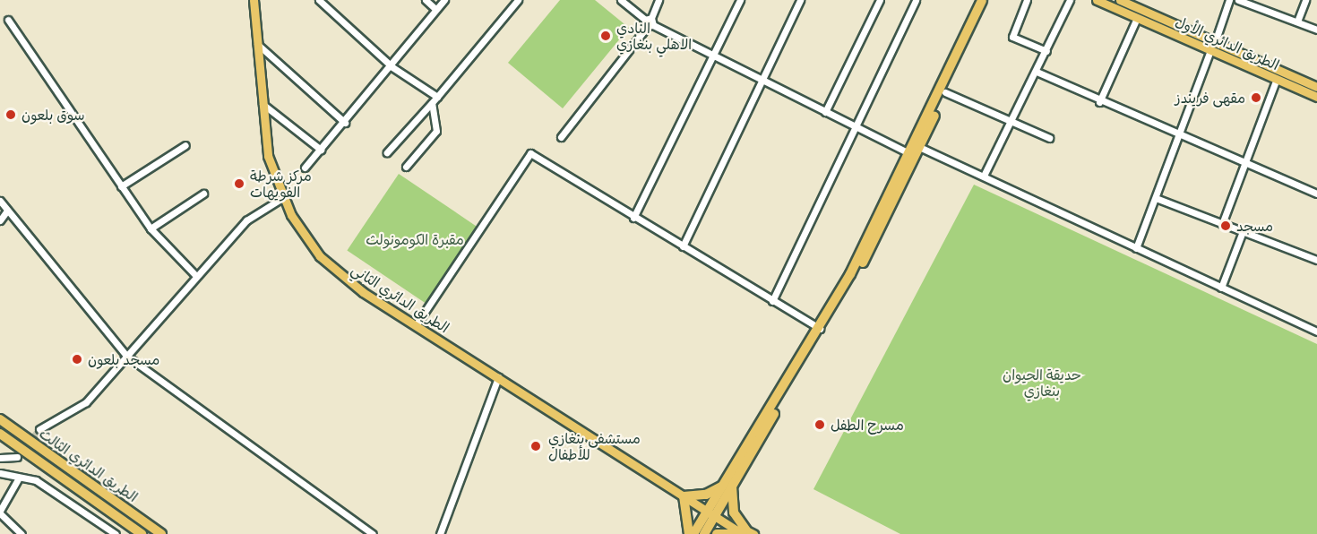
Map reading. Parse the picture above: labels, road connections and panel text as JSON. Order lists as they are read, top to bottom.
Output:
{
  "streets": {
    "highway": ["الطريق الدائري الثالث"],
    "main road": ["الطريق الدائري الأول", "الطريق الدائري الثاني"]
  },
  "parks": ["مقبرة الكومونولث", "حديقة الحيوان بنغازي"],
  "places": [
    "النادي الاهلي بنغازي",
    "مقهى فريندز",
    "سوق بلعون",
    "مركز شرطة الفويهات",
    "مسجد",
    "مسجد بلعون",
    "مسرح الطفل",
    "مستشفى بنغازي للأطفال"
  ]
}
